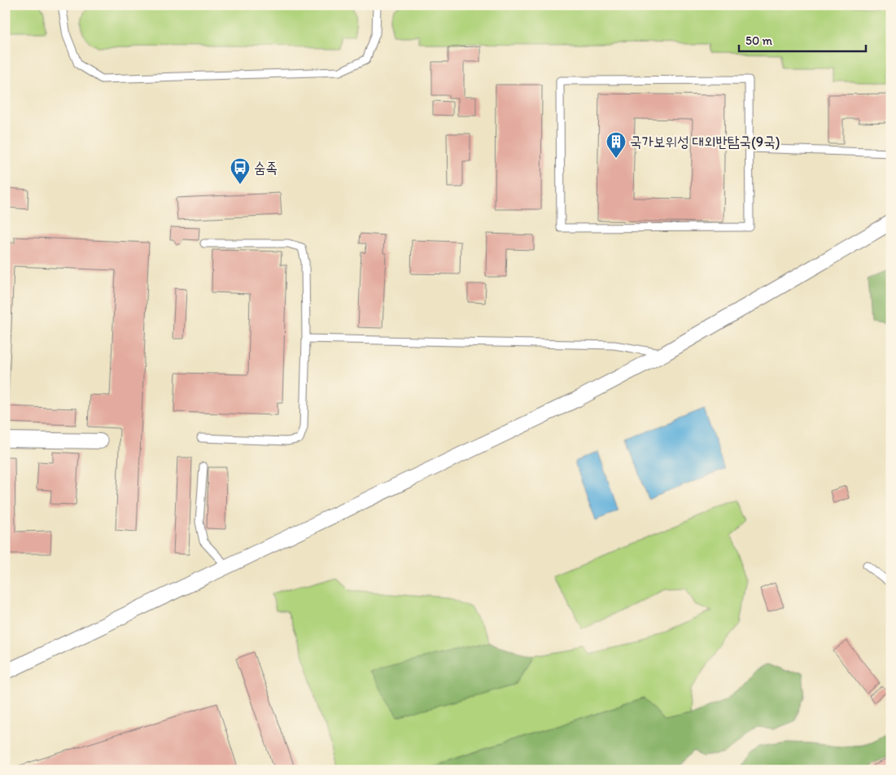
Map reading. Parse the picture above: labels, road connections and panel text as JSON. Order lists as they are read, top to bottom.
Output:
{
  "places": {
    "building": ["국가보위성 대외반탐국(9국)"],
    "bus stop": ["숨족"]
  },
  "scale_bar": "50 m"
}
